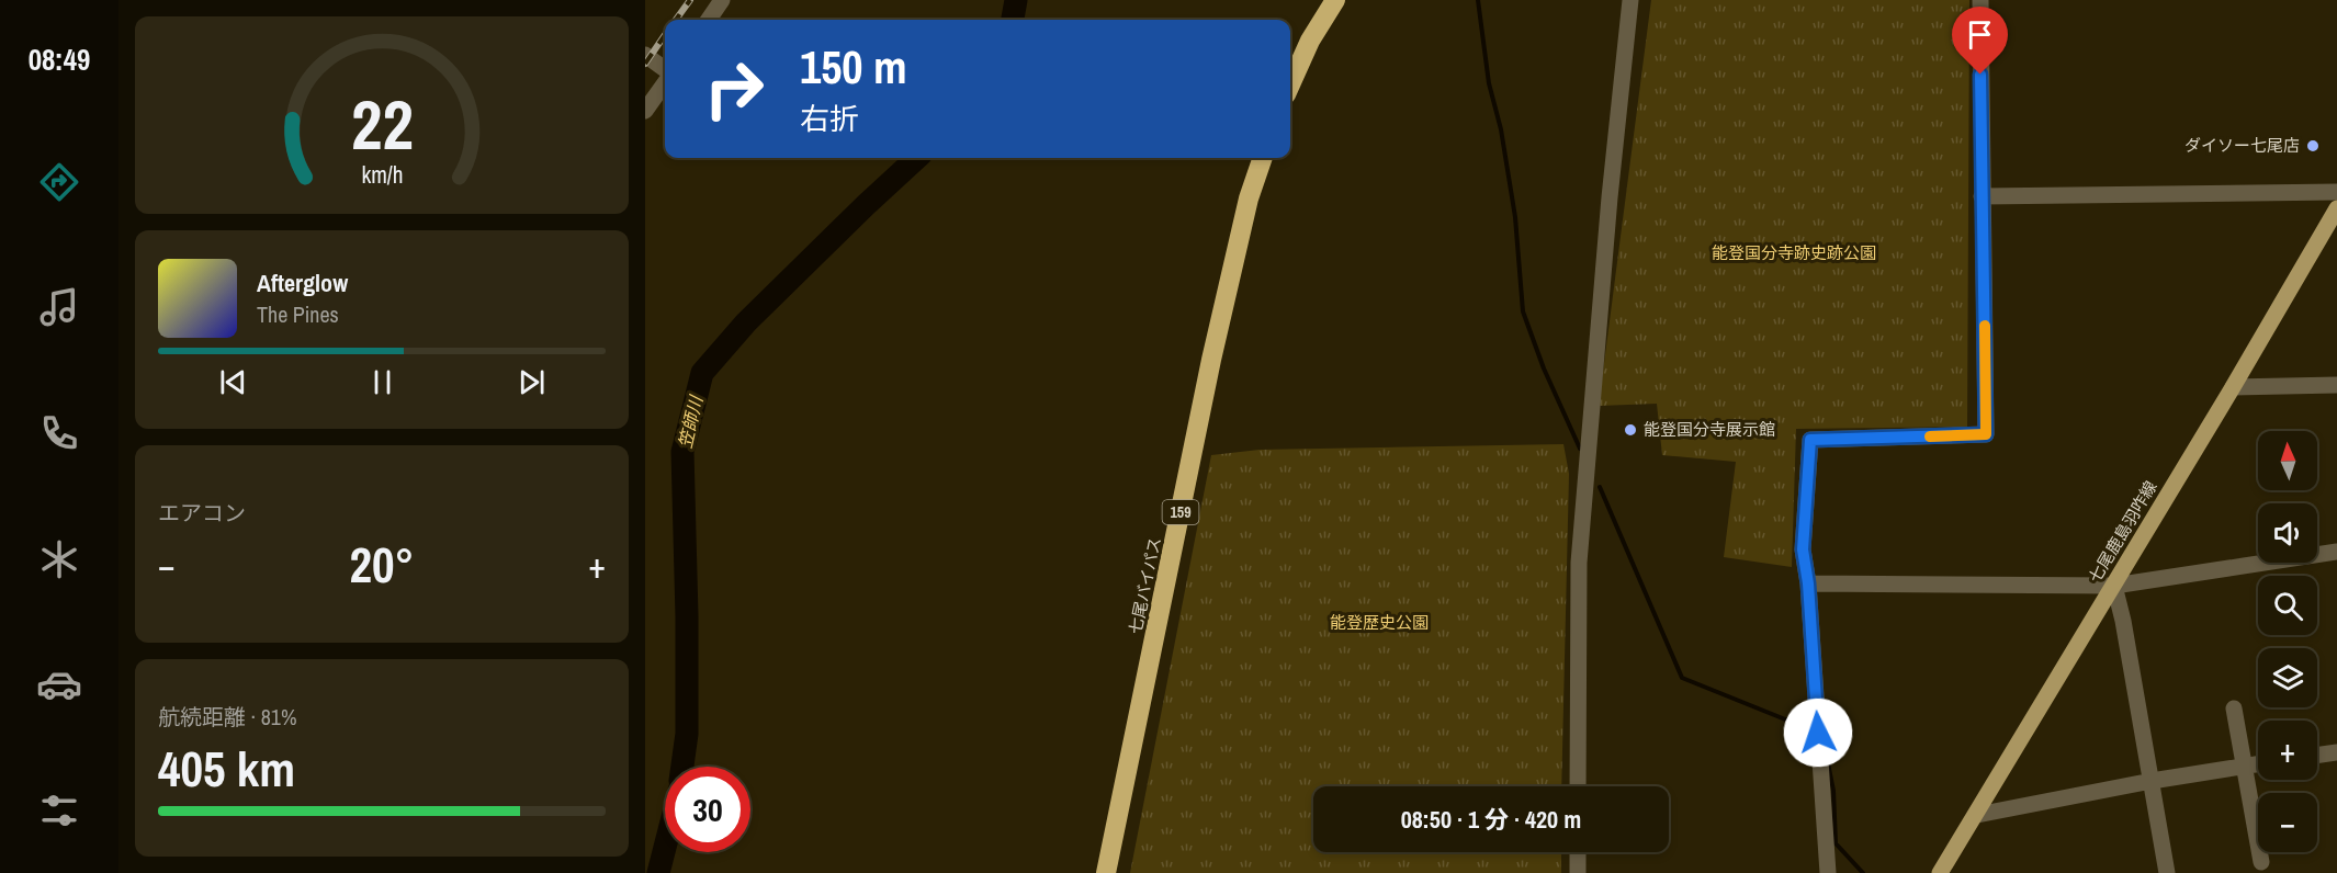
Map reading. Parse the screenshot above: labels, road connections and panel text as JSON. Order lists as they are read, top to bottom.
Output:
{
  "streets": {
    "highway": ["159", "七尾バイパス"],
    "main road": ["七尾鹿島羽咋線"]
  },
  "water": ["笠師川"],
  "parks": ["能登国分寺跡史跡公園", "能登歴史公園"],
  "places": ["ダイソー七尾店", "能登国分寺展示館"],
  "north": "top",
  "page": {
    "tabs": "08:49",
    "turn": ["150 m", "右折"],
    "song": ["Afterglow", "The Pines"],
    "map_buttons": ["+", "−"],
    "tile": [
      "エアコン",
      ["航続距離 · 81%", "405 km"]
    ],
    "heat": ["−", "20°", "+"],
    "limit": "30",
    "trip": "08:50 · 1 分 · 420 m",
    "gauge": ["22", "km/h"]
  }
}
